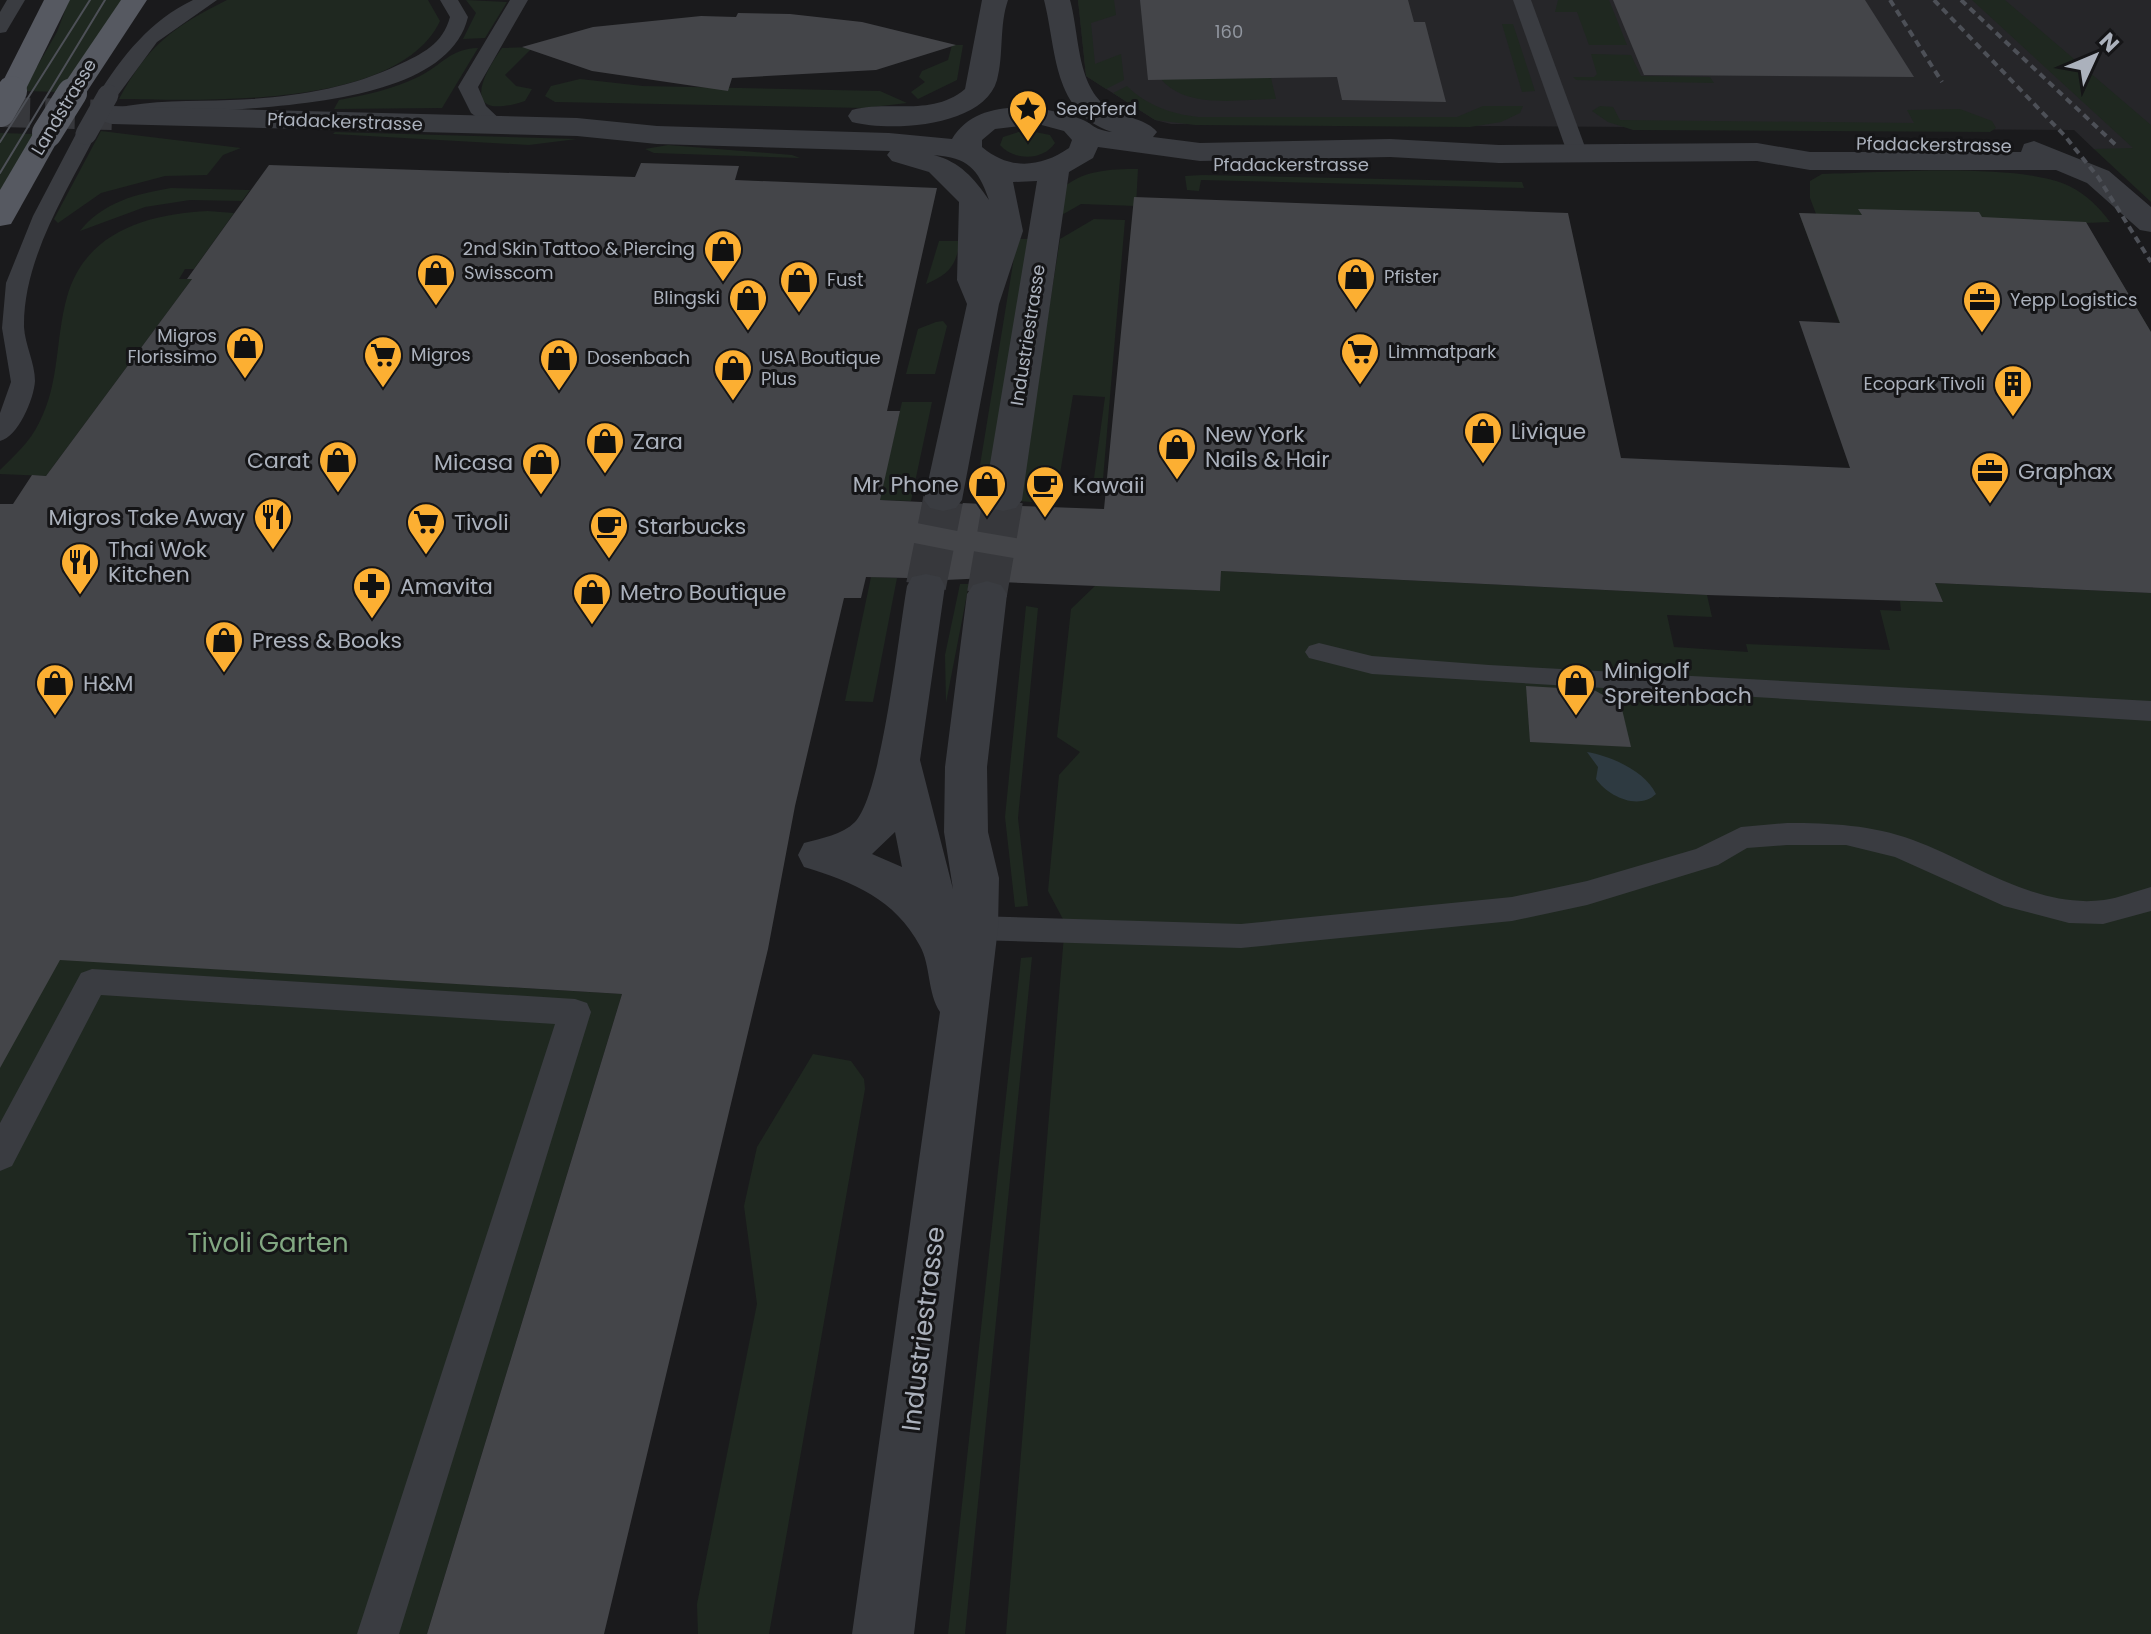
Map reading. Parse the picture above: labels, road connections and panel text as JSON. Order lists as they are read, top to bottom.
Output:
{
  "streets": {
    "main road": ["Landstrasse"],
    "street": ["Pfadackerstrasse", "Industriestrasse"]
  },
  "crossings": [
    ["Pfadackerstrasse", "Industriestrasse"]
  ],
  "parks": ["Tivoli Garten"],
  "places": {
    "place": ["Seepferd"],
    "shop": [
      "2nd Skin Tattoo & Piercing",
      "Swisscom",
      "Pfister",
      "Fust",
      "Blingski",
      "Migros Florissimo",
      "Dosenbach",
      "USA Boutique Plus",
      "Livique",
      "Zara",
      "New York Nails & Hair",
      "Carat",
      "Micasa",
      "Mr. Phone",
      "Metro Boutique",
      "Press & Books",
      "H&M",
      "Minigolf Spreitenbach"
    ],
    "office": ["Yepp Logistics", "Graphax"],
    "supermarket": ["Limmatpark", "Migros", "Tivoli"],
    "building": ["Ecopark Tivoli"],
    "cafe": ["Kawaii", "Starbucks"],
    "restaurant": ["Migros Take Away", "Thai Wok Kitchen"],
    "pharmacy": ["Amavita"]
  },
  "house_numbers": ["160"],
  "north": "top right"
}
